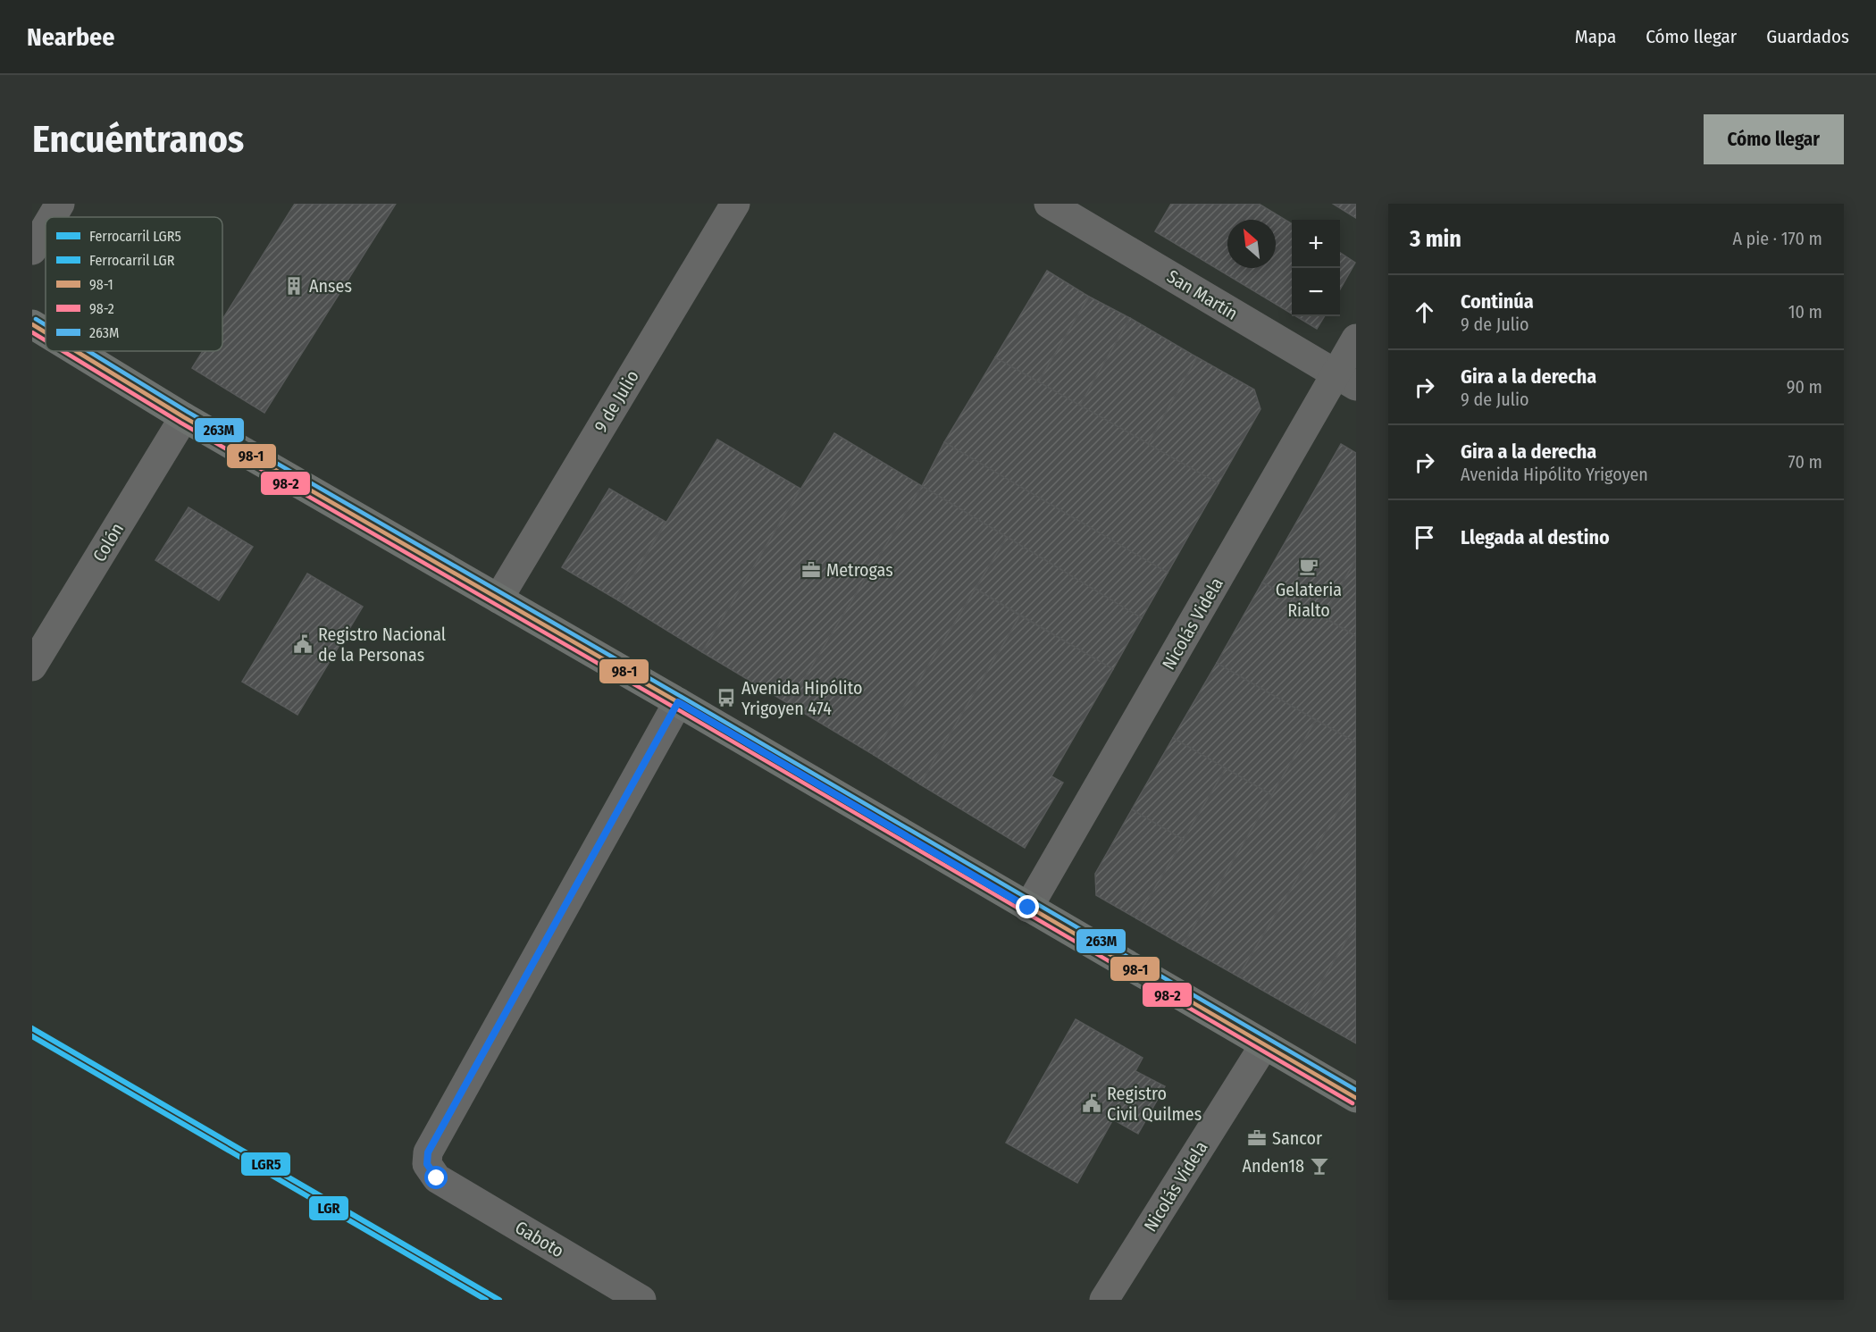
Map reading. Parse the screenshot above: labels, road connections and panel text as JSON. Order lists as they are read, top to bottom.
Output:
{
  "streets": {
    "street": [
      "San Martín",
      "9 de Julio",
      "Colón",
      "Nicolás Videla",
      "Gaboto"
    ]
  },
  "crossings": [
    ["San Martín", "Nicolás Videla"]
  ],
  "places": {
    "building": ["Anses"],
    "cafe": ["Gelateria Rialto"],
    "office": ["Metrogas", "Sancor"],
    "public building": ["Registro Nacional de la Personas", "Registro Civil Quilmes"],
    "bus stop": ["Avenida Hipólito Yrigoyen 474"],
    "bar": ["Anden18"]
  },
  "lines": [
    "transit line 263M",
    "transit line 98-1",
    "transit line 98-2",
    "rail line LGR5",
    "rail line LGR"
  ],
  "legend": [
    "Ferrocarril LGR5",
    "Ferrocarril LGR",
    "98-1",
    "98-2",
    "263M"
  ],
  "north": "top left",
  "page": {
    "header": "Nearbee",
    "nav": ["Mapa", "Cómo llegar", "Guardados"],
    "buttons": "Cómo llegar",
    "title": "Encuéntranos",
    "heading": ["3 min", "A pie · 170 m"],
    "map_buttons": ["+", "−"],
    "list": [
      ["Continúa", "9 de Julio", "10 m"],
      ["Gira a la derecha", "9 de Julio", "90 m"],
      ["Gira a la derecha", "Avenida Hipólito Yrigoyen", "70 m"],
      "Llegada al destino"
    ]
  }
}
